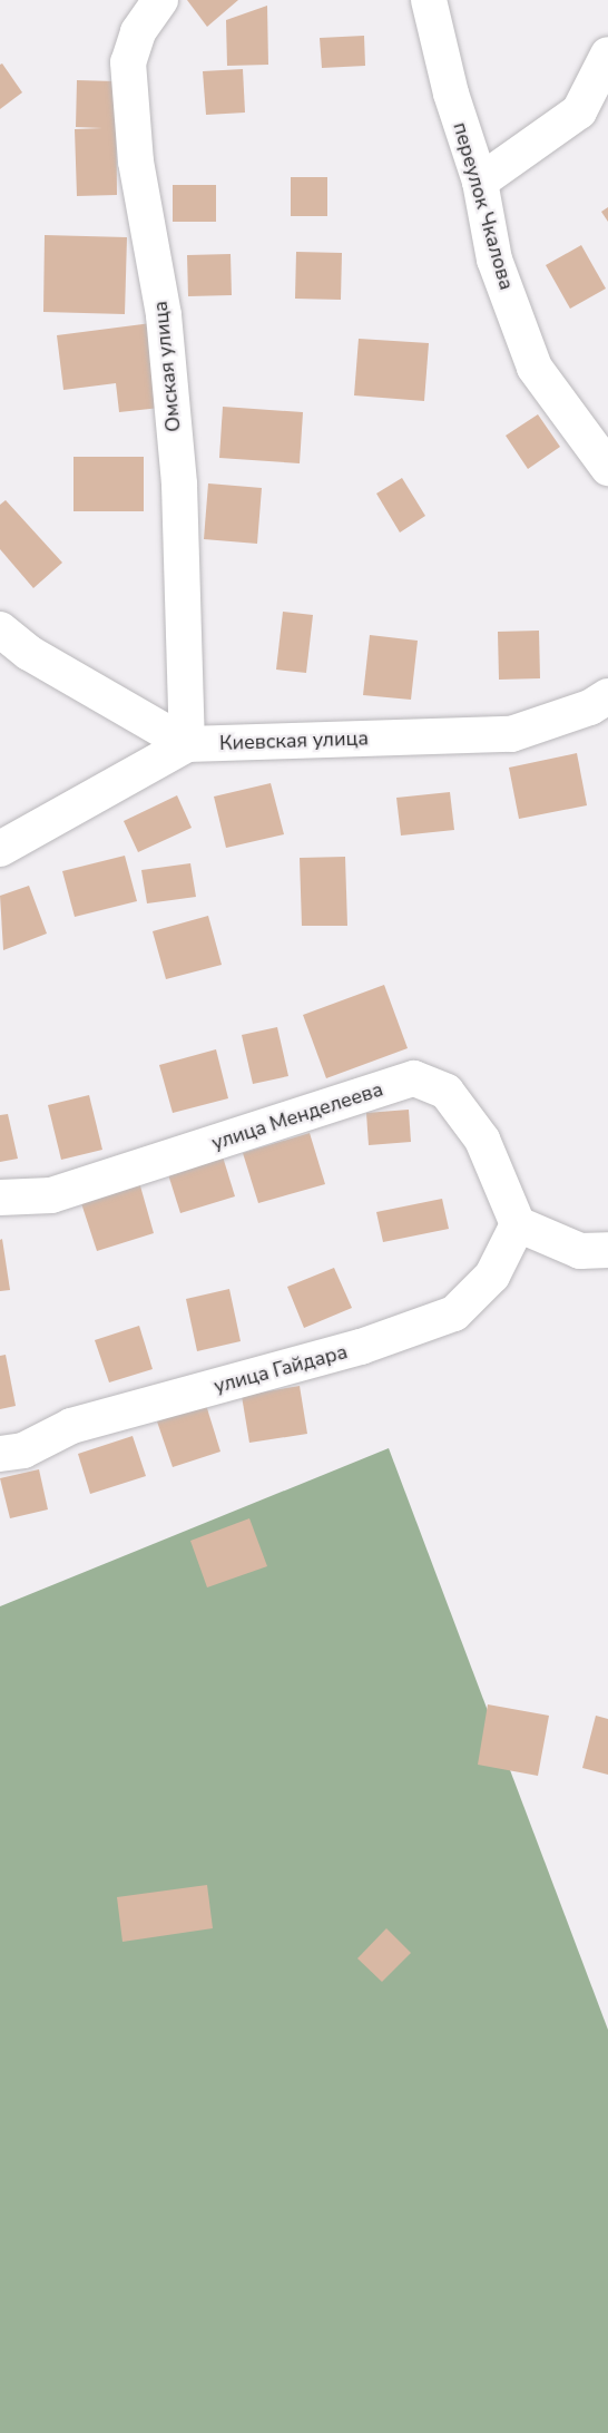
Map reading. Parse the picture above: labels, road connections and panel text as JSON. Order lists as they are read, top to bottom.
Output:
{
  "streets": {
    "street": [
      "переулок Чкалова",
      "Омская улица",
      "Киевская улица",
      "улица Менделеева",
      "улица Гайдара"
    ]
  },
  "crossings": [
    ["Омская улица", "Киевская улица"],
    ["улица Менделеева", "улица Гайдара"]
  ]
}
